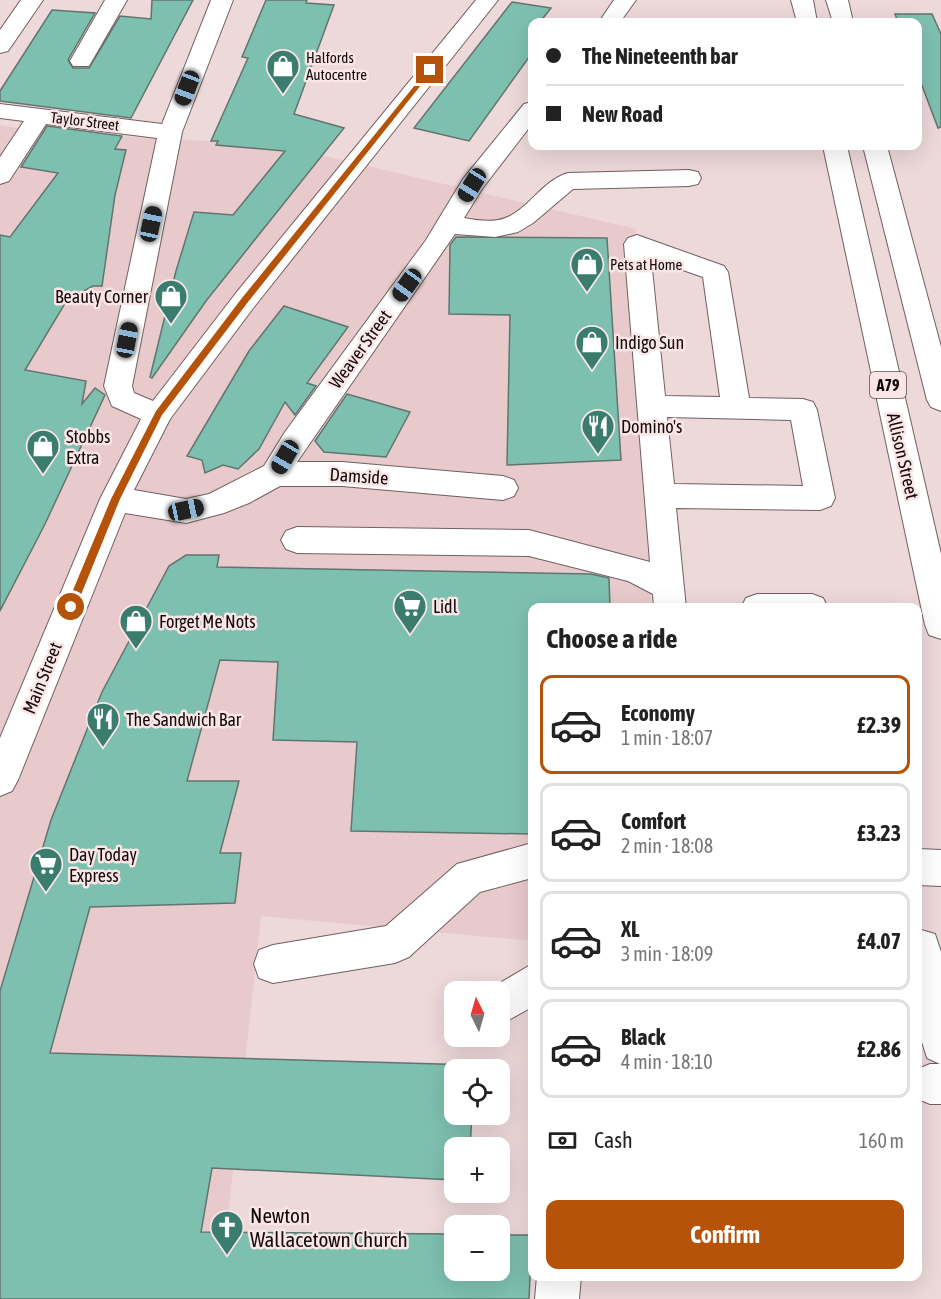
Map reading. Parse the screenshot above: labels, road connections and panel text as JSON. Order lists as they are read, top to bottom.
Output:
{
  "streets": {
    "street": [
      "Taylor Street",
      "Weaver Street",
      "A79",
      "Allison Street",
      "Damside",
      "Main Street"
    ]
  },
  "crossings": [
    ["Weaver Street", "Damside"],
    ["Damside", "Main Street"]
  ],
  "places": {
    "shop": [
      "Halfords Autocentre",
      "Pets at Home",
      "Beauty Corner",
      "Indigo Sun",
      "Stobbs Extra",
      "Forget Me Nots"
    ],
    "restaurant": ["Domino's", "The Sandwich Bar"],
    "supermarket": ["Lidl", "Day Today Express"],
    "church": ["Newton Wallacetown Church"]
  },
  "north": "top",
  "page": {
    "banner": ["The Nineteenth bar", "New Road"],
    "heading": "Choose a ride",
    "list": [
      {
        "name": "Economy",
        "note": "1 min · 18:07",
        "value": "£2.39"
      },
      {
        "name": "Comfort",
        "note": "2 min · 18:08",
        "value": "£3.23"
      },
      {
        "name": "XL",
        "note": "3 min · 18:09",
        "value": "£4.07"
      },
      {
        "name": "Black",
        "note": "4 min · 18:10",
        "value": "£2.86"
      }
    ],
    "map_buttons": ["+", "−"],
    "pay": ["Cash", "160 m"],
    "buttons": "Confirm"
  }
}
